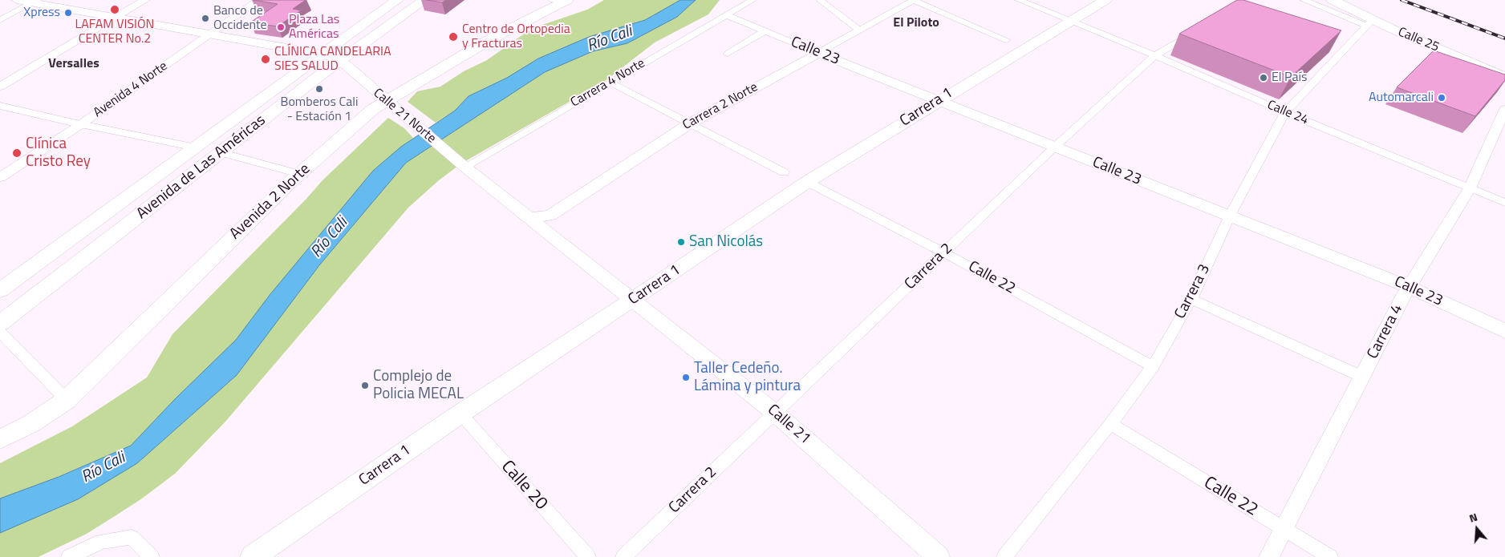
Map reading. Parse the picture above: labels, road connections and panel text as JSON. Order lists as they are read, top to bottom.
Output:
{
  "streets": {
    "main road": [
      "Calle 25",
      "Calle 23",
      "Carrera 2 Norte",
      "Carrera 1",
      "Calle 21 Norte",
      "Avenida de Las Américas",
      "Avenida 2 Norte",
      "Calle 21"
    ],
    "street": [
      "Carrera 4 Norte",
      "Avenida 4 Norte",
      "Calle 24",
      "Carrera 2",
      "Calle 22",
      "Carrera 3",
      "Carrera 4",
      "Calle 20"
    ]
  },
  "crossings": [
    ["Calle 23", "Carrera 4 Norte"],
    ["Calle 23", "Carrera 2 Norte"],
    ["Calle 23", "Carrera 1"],
    ["Calle 23", "Carrera 2"],
    ["Calle 23", "Carrera 3"],
    ["Calle 23", "Carrera 4"],
    ["Carrera 4 Norte", "Calle 21 Norte"],
    ["Avenida 4 Norte", "Calle 21 Norte"],
    ["Carrera 2 Norte", "Calle 21 Norte"],
    ["Carrera 1", "Calle 24"],
    ["Carrera 1", "Calle 21 Norte"],
    ["Carrera 1", "Calle 22"],
    ["Carrera 1", "Calle 21"],
    ["Carrera 1", "Calle 20"],
    ["Calle 24", "Carrera 2"],
    ["Calle 24", "Carrera 3"],
    ["Calle 24", "Carrera 4"],
    ["Calle 21 Norte", "Avenida de Las Américas"],
    ["Calle 21 Norte", "Avenida 2 Norte"],
    ["Calle 21 Norte", "Calle 21"],
    ["Carrera 2", "Calle 22"],
    ["Carrera 2", "Calle 21"],
    ["Calle 22", "Carrera 3"],
    ["Calle 22", "Carrera 4"]
  ],
  "districts": ["El Piloto", "Versalles"],
  "water": ["Río Cali"],
  "places": [
    "LAFAM VISIÓN CENTER No.2",
    "Xpress",
    "Banco de Occidente",
    "Plaza Las Américas",
    "Centro de Ortopedia y Fracturas",
    "CLÍNICA CANDELARIA SIES SALUD",
    "El País",
    "Bomberos Cali - Estación 1",
    "Automarcali",
    "Clínica Cristo Rey",
    "San Nicolás",
    "Taller Cedeño. Lámina y pintura",
    "Complejo de Policia MECAL"
  ],
  "north": "top"
}
